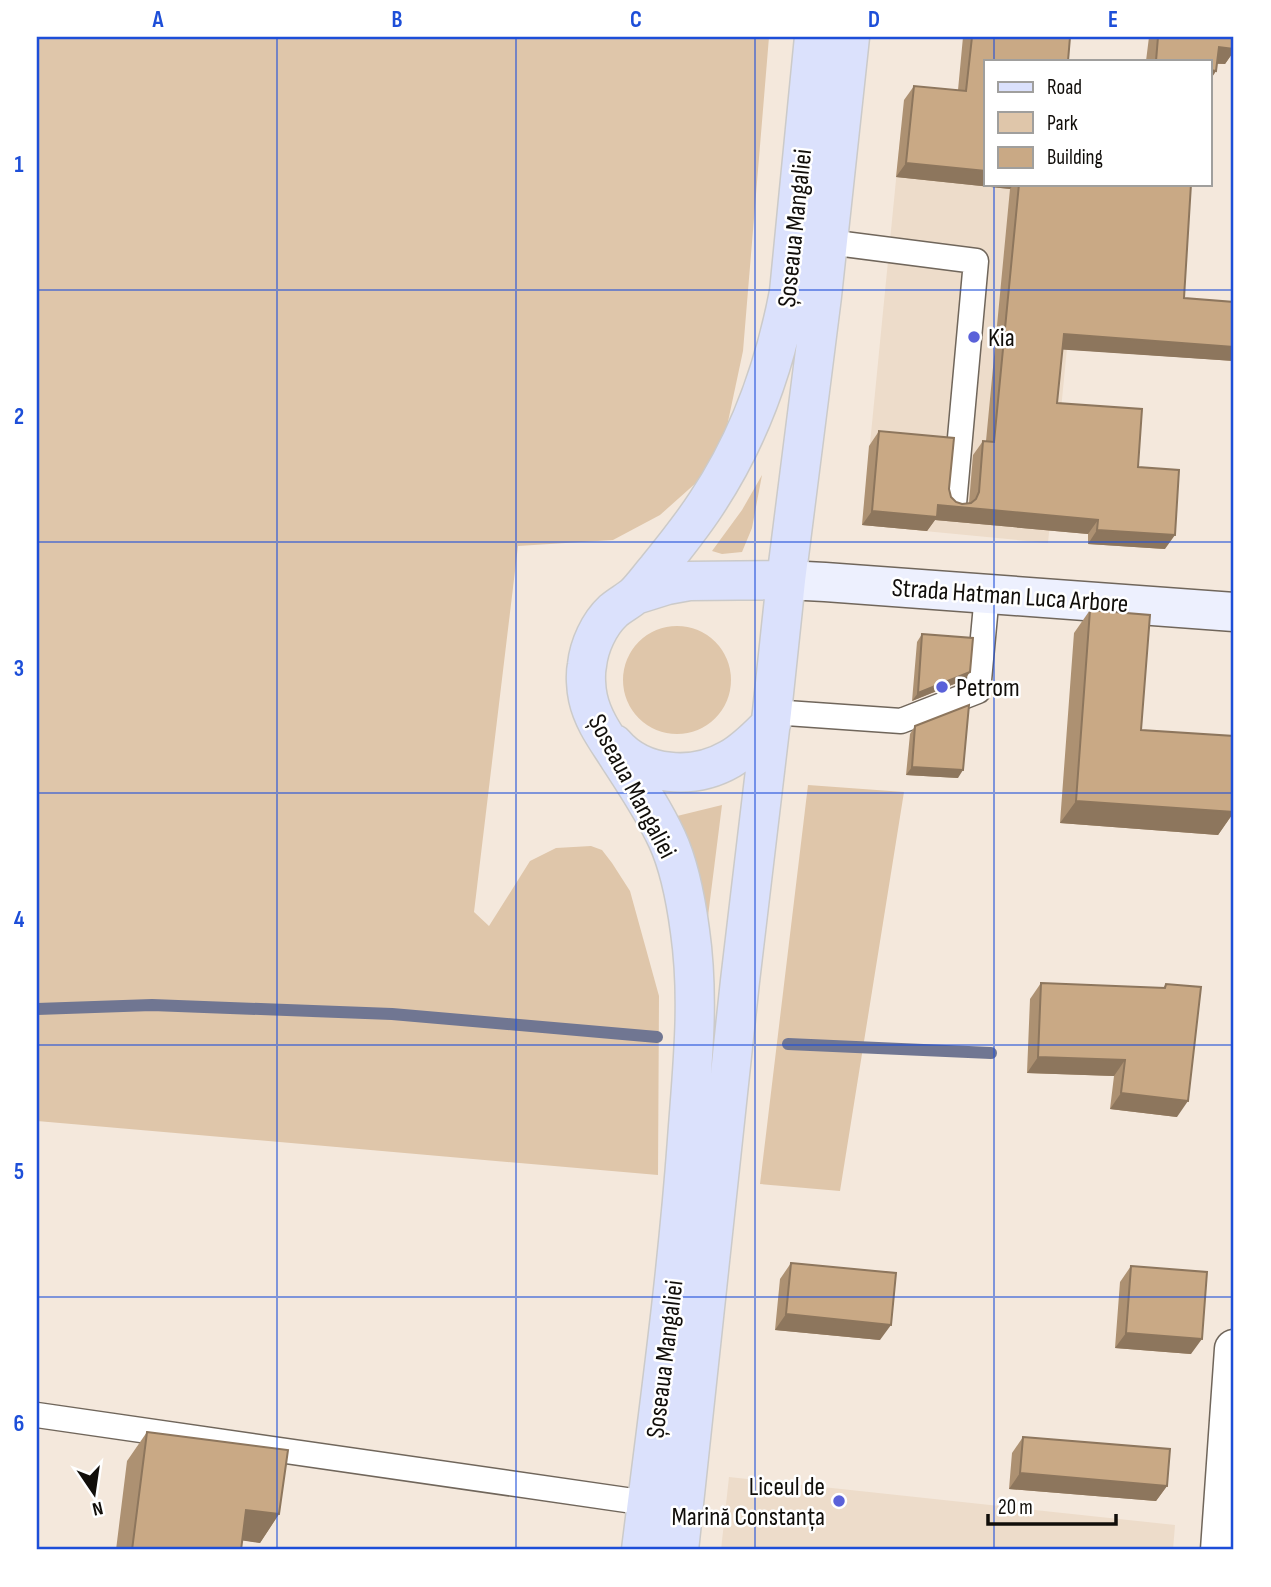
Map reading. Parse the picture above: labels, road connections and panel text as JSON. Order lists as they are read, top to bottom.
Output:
{
  "streets": {
    "main road": ["Șoseaua Mangaliei"],
    "street": ["Strada Hatman Luca Arbore"]
  },
  "crossings": [
    ["Șoseaua Mangaliei", "Strada Hatman Luca Arbore"]
  ],
  "places": ["Kia", "Petrom", "Liceul de Marină Constanța"],
  "legend": ["Road", "Park", "Building"],
  "scale_bar": "20 m",
  "north": "bottom",
  "grid": {
    "columns": [
      "A",
      "B",
      "C",
      "D",
      "E"
    ],
    "rows": [
      "1",
      "2",
      "3",
      "4",
      "5",
      "6"
    ]
  }
}
